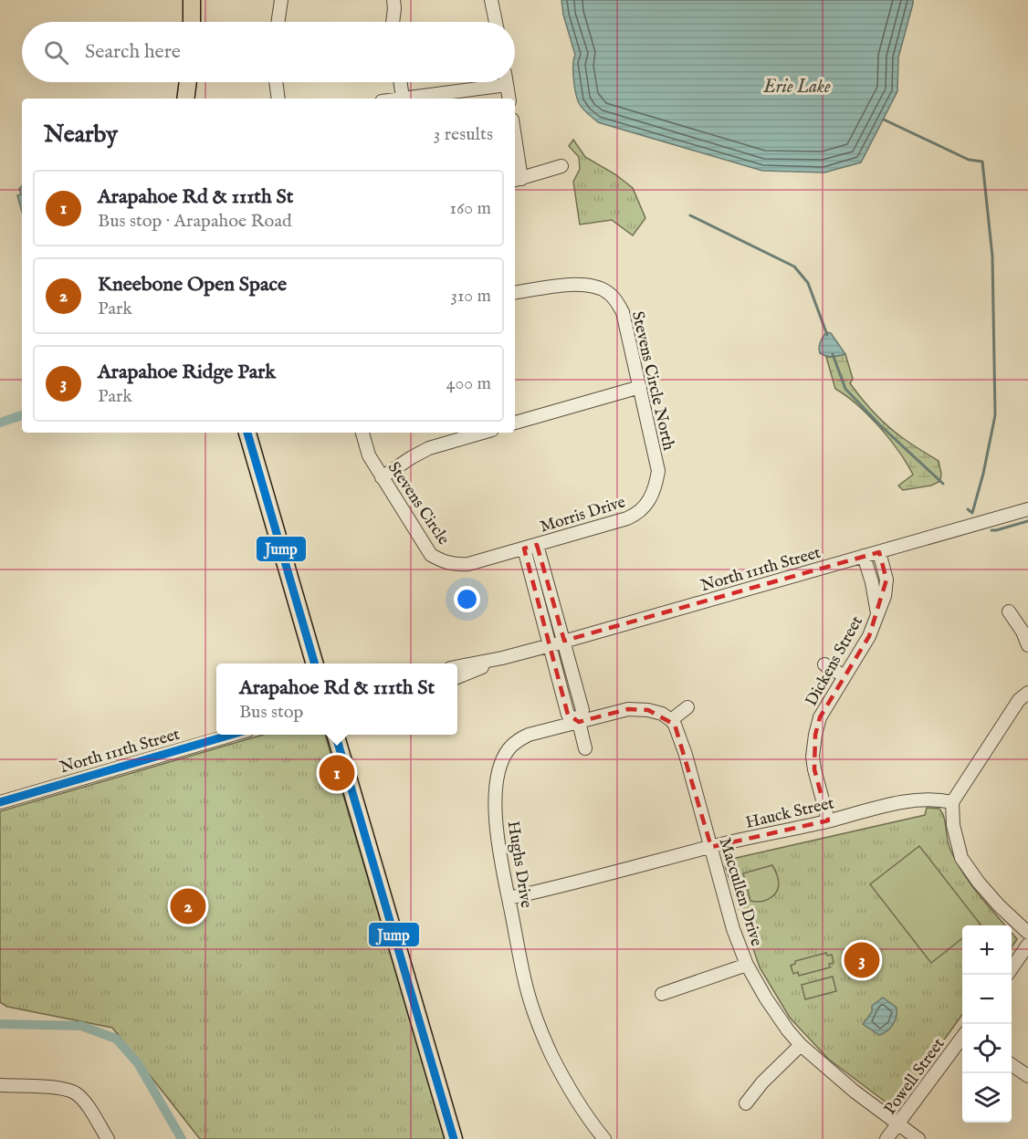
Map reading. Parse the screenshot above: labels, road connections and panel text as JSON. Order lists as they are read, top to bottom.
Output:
{
  "streets": {
    "street": [
      "Stevens Circle North",
      "Stevens Circle",
      "Morris Drive",
      "North 111th Street",
      "Dickens Street",
      "Hauck Street",
      "Hughs Drive",
      "Maccullen Drive",
      "Powell Street"
    ]
  },
  "crossings": [
    ["Stevens Circle North", "Morris Drive"],
    ["Stevens Circle", "Morris Drive"],
    ["Morris Drive", "North 111th Street"],
    ["Morris Drive", "Hughs Drive"],
    ["North 111th Street", "Dickens Street"],
    ["Dickens Street", "Hauck Street"],
    ["Hauck Street", "Hughs Drive"],
    ["Hauck Street", "Maccullen Drive"],
    ["Hughs Drive", "Maccullen Drive"],
    ["Maccullen Drive", "Powell Street"]
  ],
  "water": ["Erie Lake"],
  "lines": ["transit line Jump"],
  "page": {
    "search": "Search here",
    "heading": ["Nearby", "3 results"],
    "list": [
      {
        "mark": "1",
        "name": "Arapahoe Rd & 111th St",
        "note": "Bus stop · Arapahoe Road",
        "value": "160 m"
      },
      {
        "mark": "2",
        "name": "Kneebone Open Space",
        "note": "Park",
        "value": "310 m"
      },
      {
        "mark": "3",
        "name": "Arapahoe Ridge Park",
        "note": "Park",
        "value": "400 m"
      }
    ],
    "popup": ["Arapahoe Rd & 111th St", "Bus stop"],
    "pins": ["1", "2", "3"],
    "map_buttons": ["+", "−"]
  }
}
